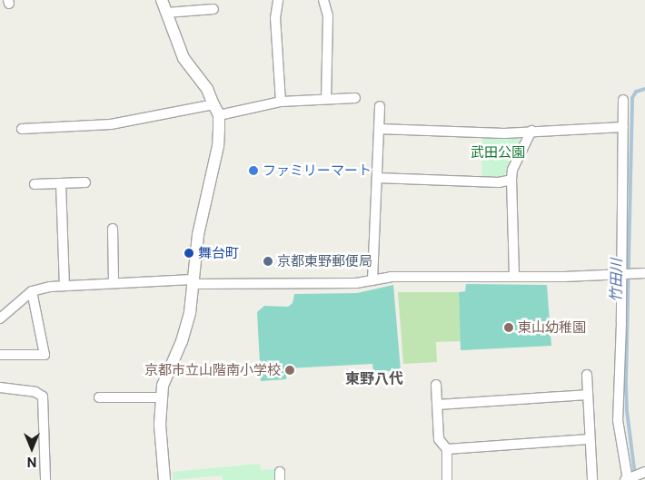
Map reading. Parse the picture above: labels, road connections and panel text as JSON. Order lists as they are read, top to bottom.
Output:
{
  "districts": ["東野八代"],
  "water": ["竹田川"],
  "parks": ["武田公園"],
  "places": [
    "ファミリーマート",
    "舞台町",
    "京都東野郵便局",
    "東山幼稚園",
    "京都市立山階南小学校"
  ],
  "north": "bottom"
}
